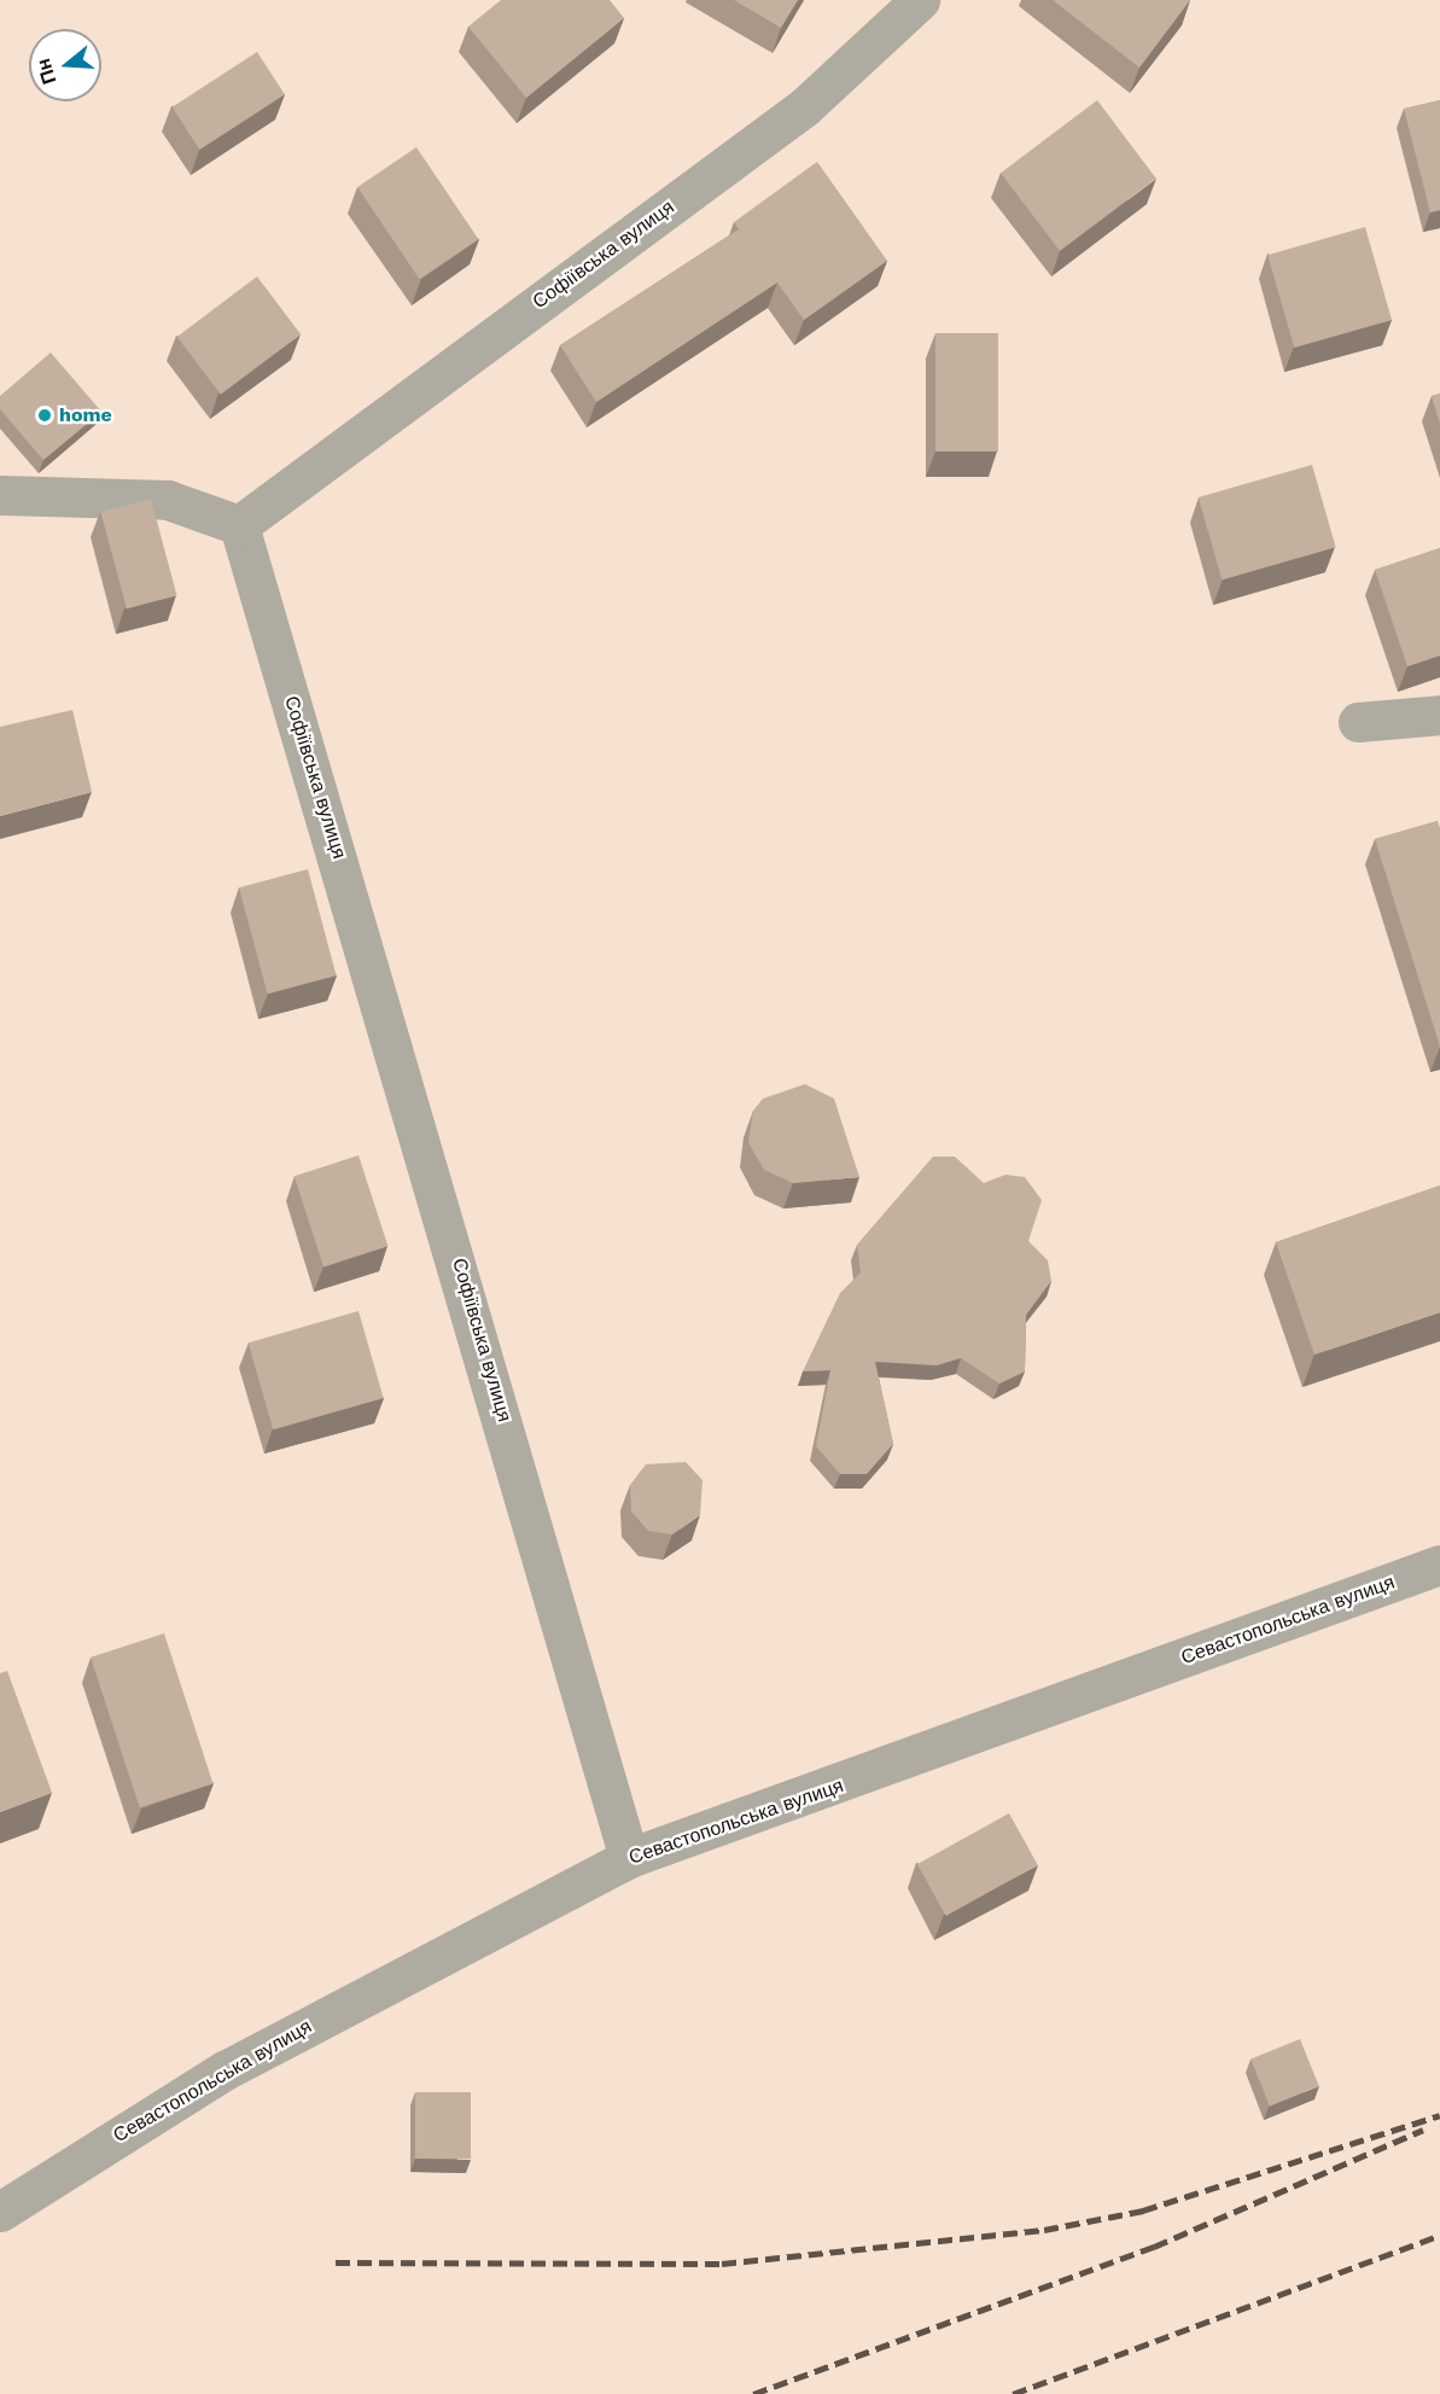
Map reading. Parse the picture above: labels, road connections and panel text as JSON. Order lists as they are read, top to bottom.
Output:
{
  "streets": {
    "street": ["Софіївська вулиця", "Севастопольська вулиця"]
  },
  "crossings": [
    ["Софіївська вулиця", "Севастопольська вулиця"]
  ],
  "places": ["home"],
  "north": "left"
}
